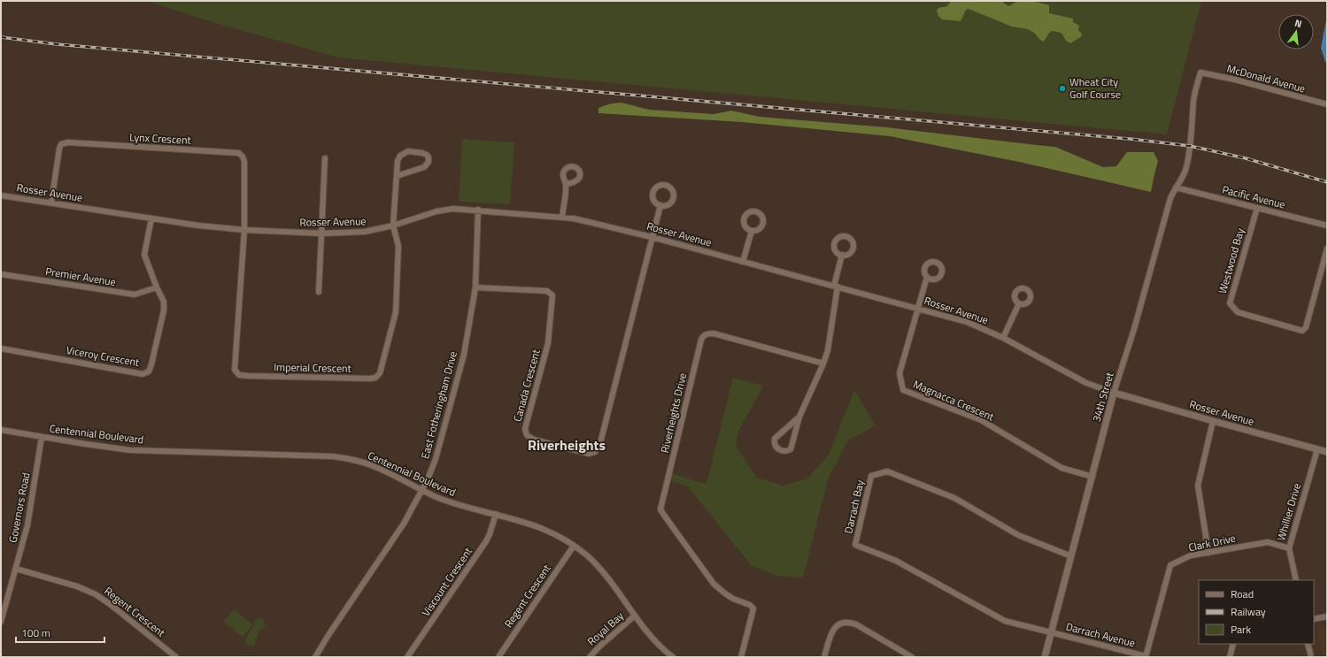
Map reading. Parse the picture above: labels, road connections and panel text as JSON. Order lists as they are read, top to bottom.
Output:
{
  "streets": {
    "street": [
      "McDonald Avenue",
      "Lynx Crescent",
      "Rosser Avenue",
      "Pacific Avenue",
      "Westwood Bay",
      "Premier Avenue",
      "Viceroy Crescent",
      "Imperial Crescent",
      "Canada Crescent",
      "34th Street",
      "Magnacca Crescent",
      "East Fotheringham Drive",
      "Riverheights Drive",
      "Centennial Boulevard",
      "Darrach Bay",
      "Governors Road",
      "Whillier Drive",
      "Clark Drive",
      "Viscount Crescent",
      "Regent Crescent",
      "Royal Bay",
      "Darrach Avenue"
    ]
  },
  "crossings": [
    ["McDonald Avenue", "34th Street"],
    ["Lynx Crescent", "Rosser Avenue"],
    ["Lynx Crescent", "Imperial Crescent"],
    ["Rosser Avenue", "Viceroy Crescent"],
    ["Rosser Avenue", "Imperial Crescent"],
    ["Rosser Avenue", "Canada Crescent"],
    ["Rosser Avenue", "34th Street"],
    ["Rosser Avenue", "Magnacca Crescent"],
    ["Rosser Avenue", "East Fotheringham Drive"],
    ["Rosser Avenue", "Whillier Drive"],
    ["Pacific Avenue", "Westwood Bay"],
    ["Pacific Avenue", "34th Street"],
    ["Premier Avenue", "Viceroy Crescent"],
    ["Canada Crescent", "East Fotheringham Drive"],
    ["34th Street", "Magnacca Crescent"],
    ["34th Street", "Darrach Bay"],
    ["34th Street", "Darrach Avenue"],
    ["East Fotheringham Drive", "Centennial Boulevard"],
    ["Centennial Boulevard", "Governors Road"],
    ["Centennial Boulevard", "Viscount Crescent"],
    ["Centennial Boulevard", "Regent Crescent"],
    ["Centennial Boulevard", "Royal Bay"],
    ["Darrach Bay", "Darrach Avenue"],
    ["Governors Road", "Regent Crescent"],
    ["Whillier Drive", "Clark Drive"],
    ["Clark Drive", "Darrach Avenue"]
  ],
  "districts": ["Riverheights"],
  "places": ["Wheat City Golf Course"],
  "legend": ["Road", "Railway", "Park"],
  "scale_bar": "100 m",
  "north": "top"
}
